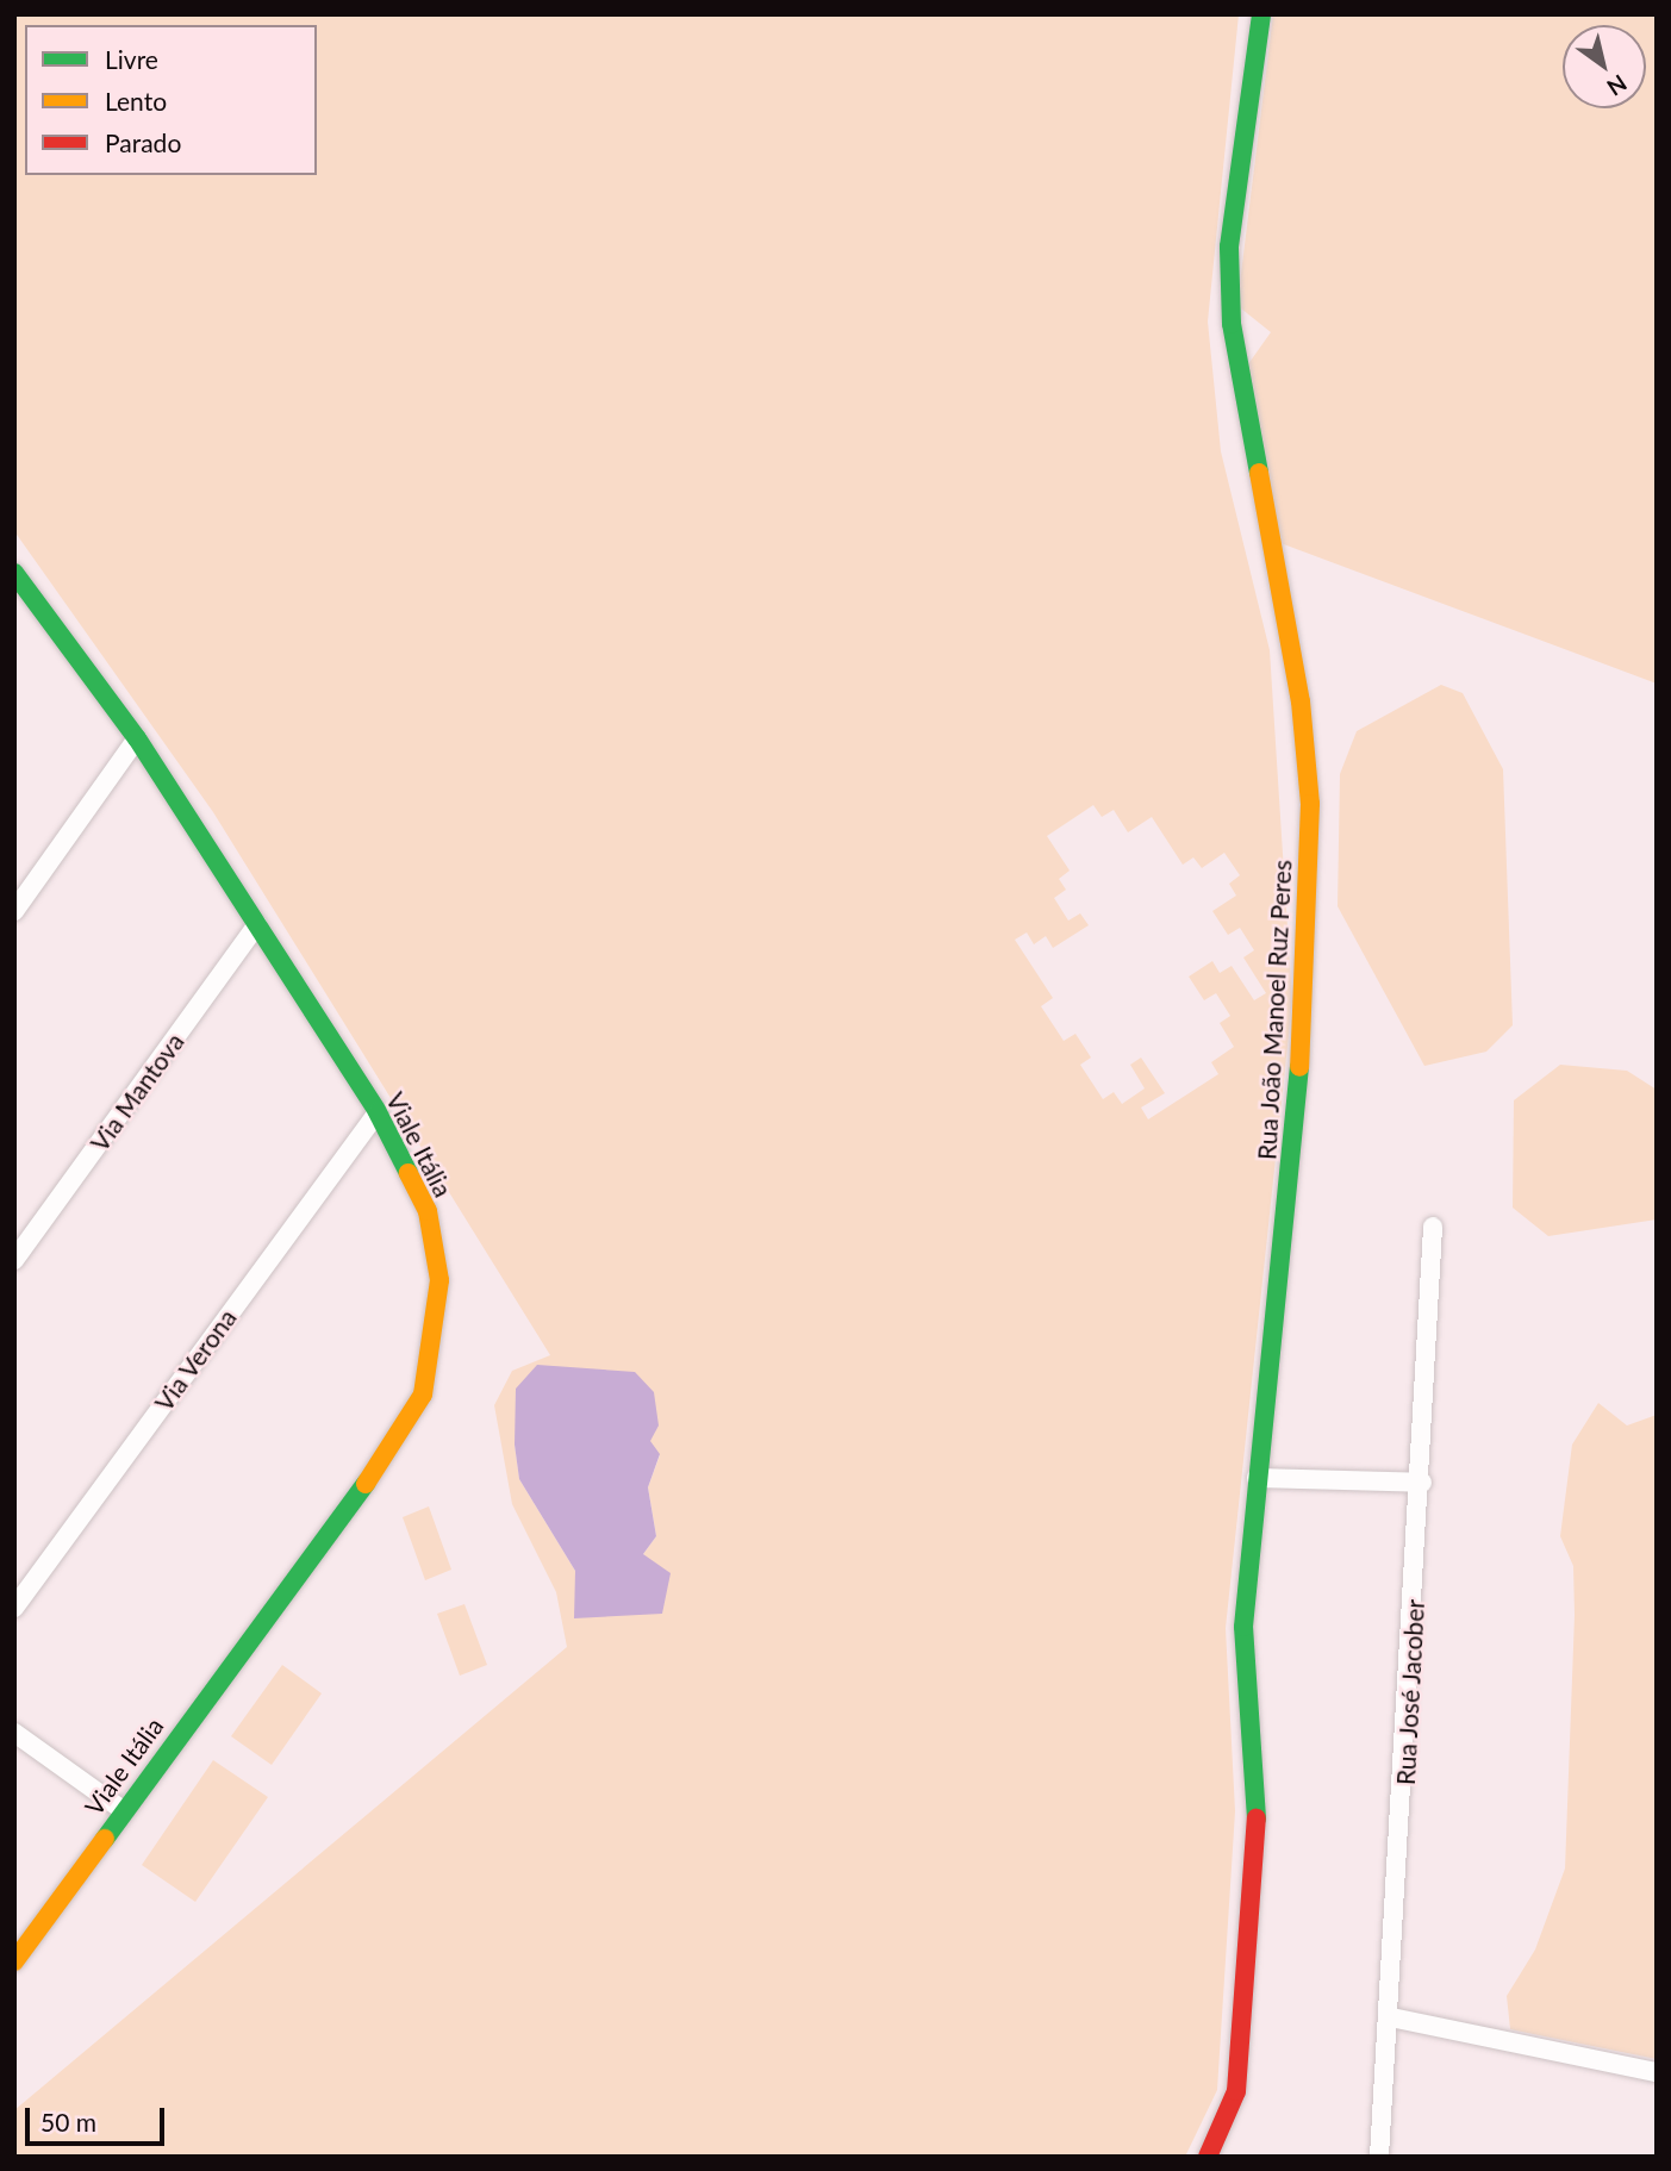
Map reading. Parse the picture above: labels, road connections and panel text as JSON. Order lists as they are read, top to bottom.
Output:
{
  "streets": {
    "street": [
      "Rua João Manoel Ruz Peres",
      "Via Mantova",
      "Viale Itália",
      "Via Verona",
      "Rua José Jacober"
    ]
  },
  "crossings": [
    ["Via Mantova", "Viale Itália"],
    ["Viale Itália", "Via Verona"]
  ],
  "legend": ["Livre", "Lento", "Parado"],
  "scale_bar": "50 m",
  "north": "bottom right"
}
